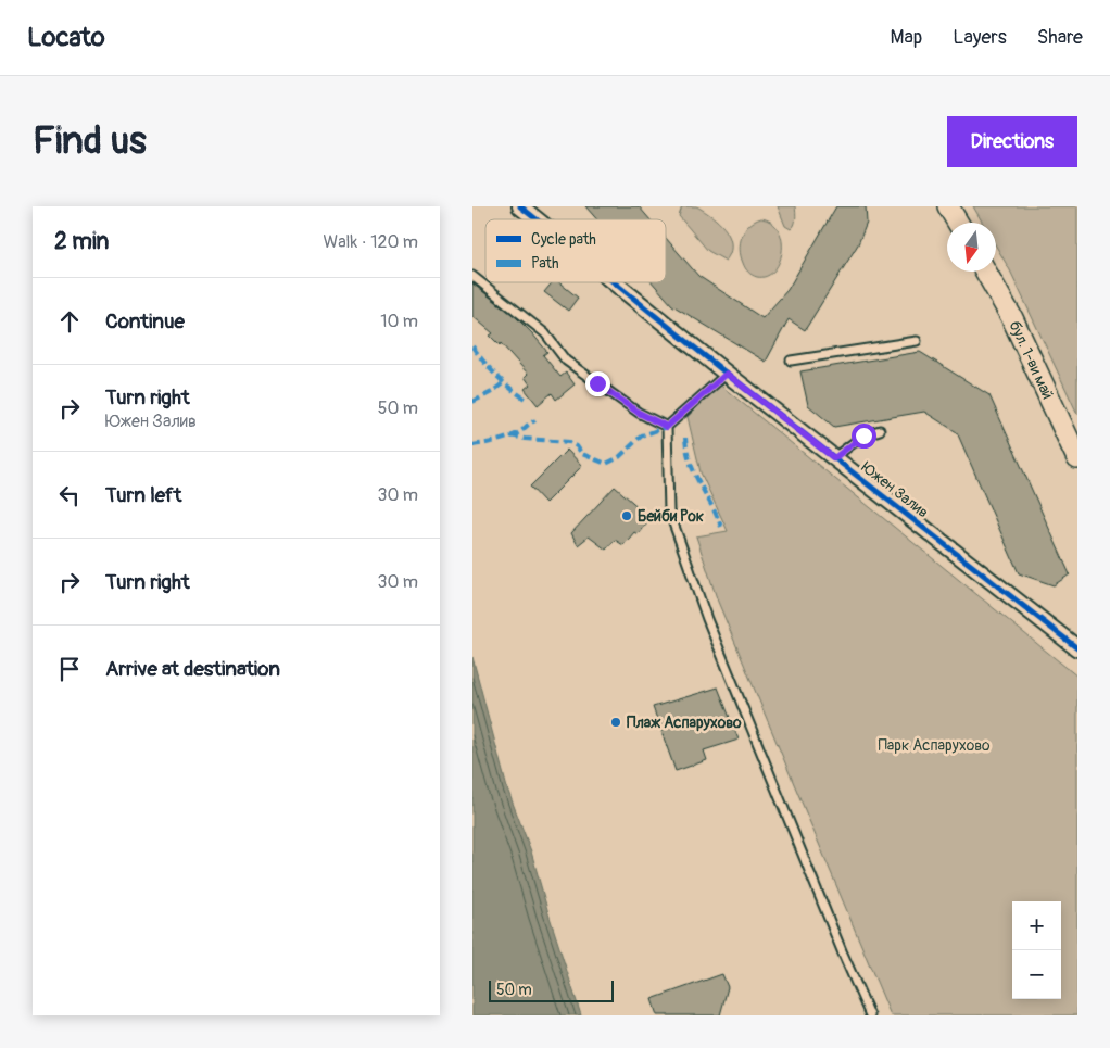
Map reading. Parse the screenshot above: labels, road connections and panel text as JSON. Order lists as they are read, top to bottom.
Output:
{
  "streets": {
    "main road": ["бул. 1-ви май"],
    "street": ["Южен Залив"]
  },
  "parks": ["Парк Аспарухово"],
  "places": ["Бейби Рок", "Плаж Аспарухово"],
  "legend": ["Cycle path", "Path"],
  "scale_bar": "50 m",
  "north": "bottom",
  "page": {
    "header": "Locato",
    "nav": ["Map", "Layers", "Share"],
    "buttons": "Directions",
    "title": "Find us",
    "heading": ["2 min", "Walk · 120 m"],
    "list": [
      ["Continue", "10 m"],
      ["Turn right", "Южен Залив", "50 m"],
      ["Turn left", "30 m"],
      ["Turn right", "30 m"],
      "Arrive at destination"
    ],
    "map_buttons": ["+", "−"],
    "scale": "50 m"
  }
}
